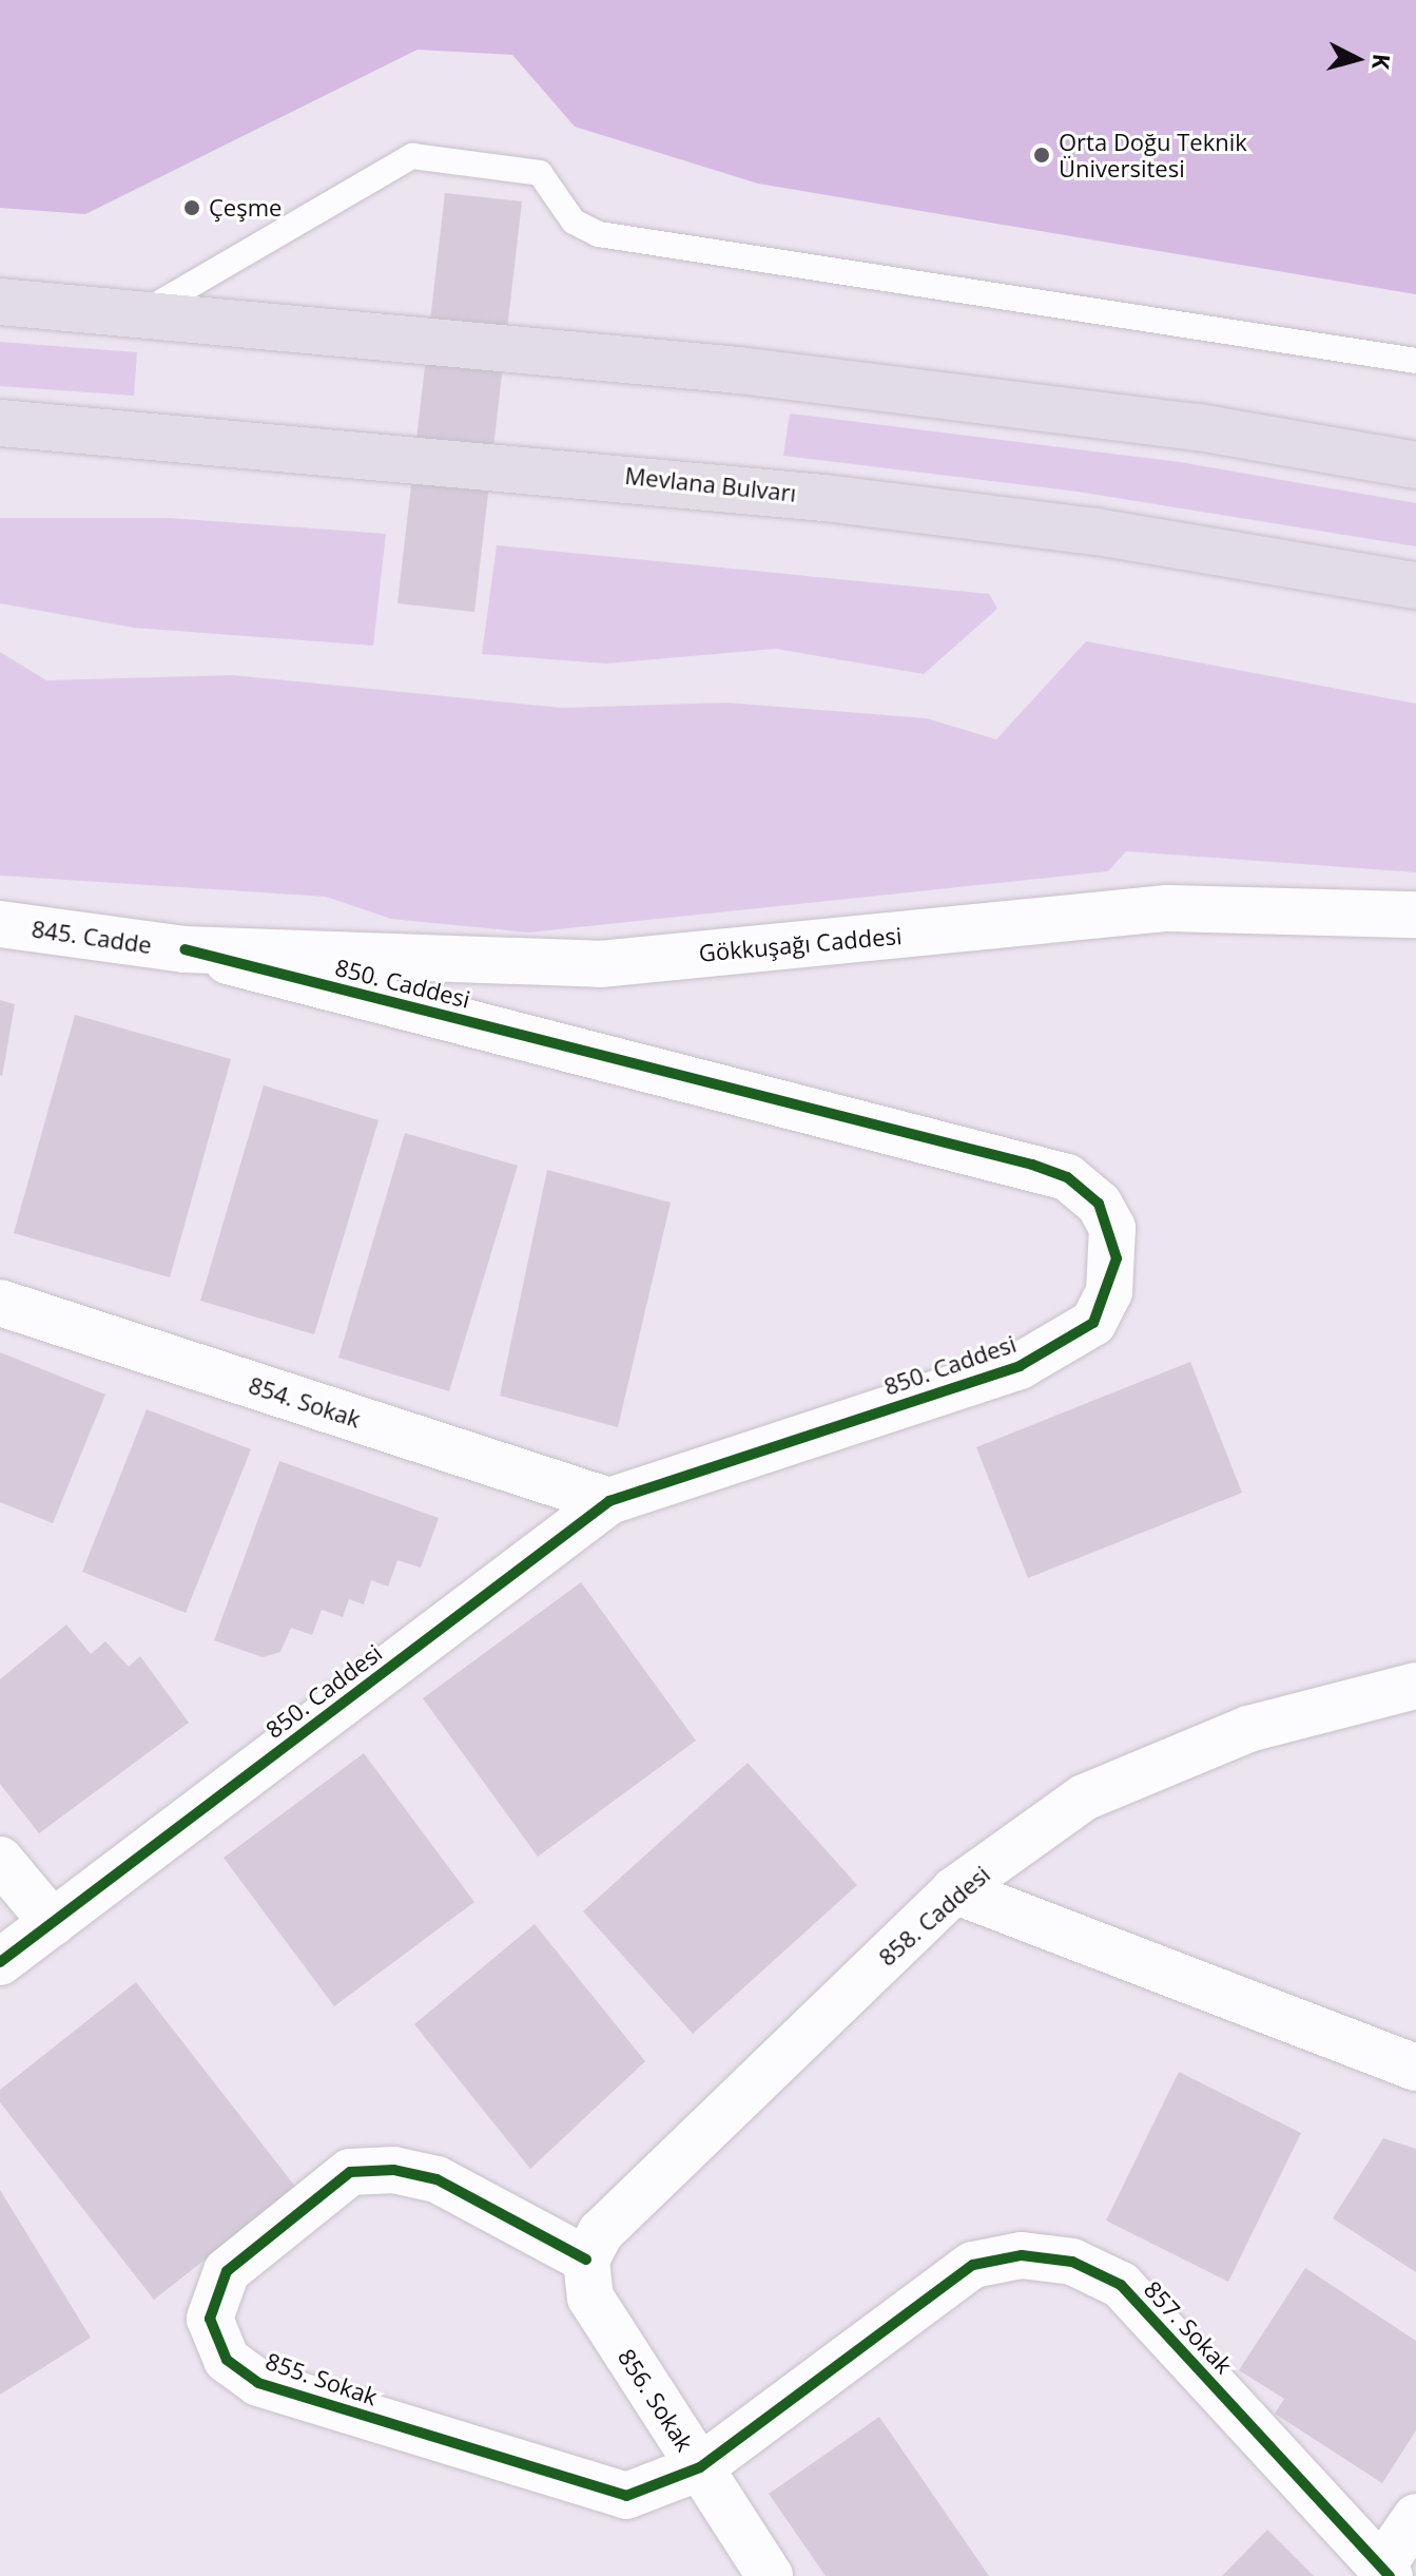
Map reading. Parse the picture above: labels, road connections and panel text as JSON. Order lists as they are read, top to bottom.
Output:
{
  "streets": {
    "highway": ["Mevlana Bulvarı"],
    "street": [
      "845. Cadde",
      "Gökkuşağı Caddesi",
      "850. Caddesi",
      "854. Sokak",
      "858. Caddesi",
      "857. Sokak",
      "855. Sokak",
      "856. Sokak"
    ]
  },
  "crossings": [
    ["845. Cadde", "Gökkuşağı Caddesi"],
    ["845. Cadde", "850. Caddesi"],
    ["Gökkuşağı Caddesi", "850. Caddesi"],
    ["850. Caddesi", "854. Sokak"],
    ["858. Caddesi", "855. Sokak"],
    ["858. Caddesi", "856. Sokak"],
    ["857. Sokak", "855. Sokak"],
    ["857. Sokak", "856. Sokak"],
    ["855. Sokak", "856. Sokak"]
  ],
  "places": ["Orta Doğu Teknik Üniversitesi", "Çeşme"],
  "north": "right"
}
